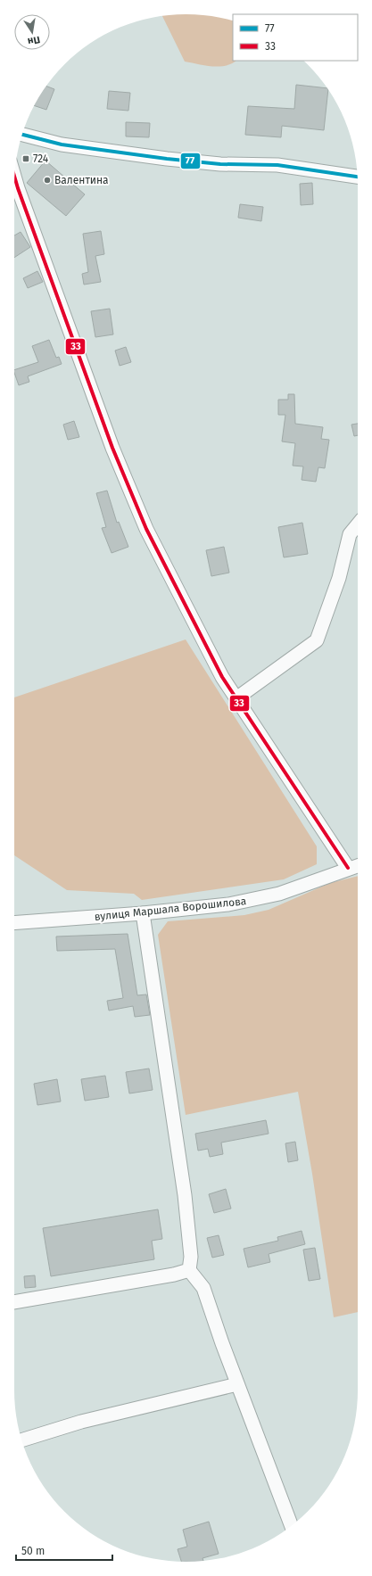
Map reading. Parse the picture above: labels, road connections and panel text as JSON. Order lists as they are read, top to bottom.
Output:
{
  "streets": {
    "street": ["вулиця Маршала Ворошилова"]
  },
  "places": {
    "transit": ["724"],
    "other": ["Валентина"]
  },
  "lines": ["transit line 77", "transit line 33"],
  "legend": ["77", "33"],
  "scale_bar": "50 m",
  "north": "bottom"
}
